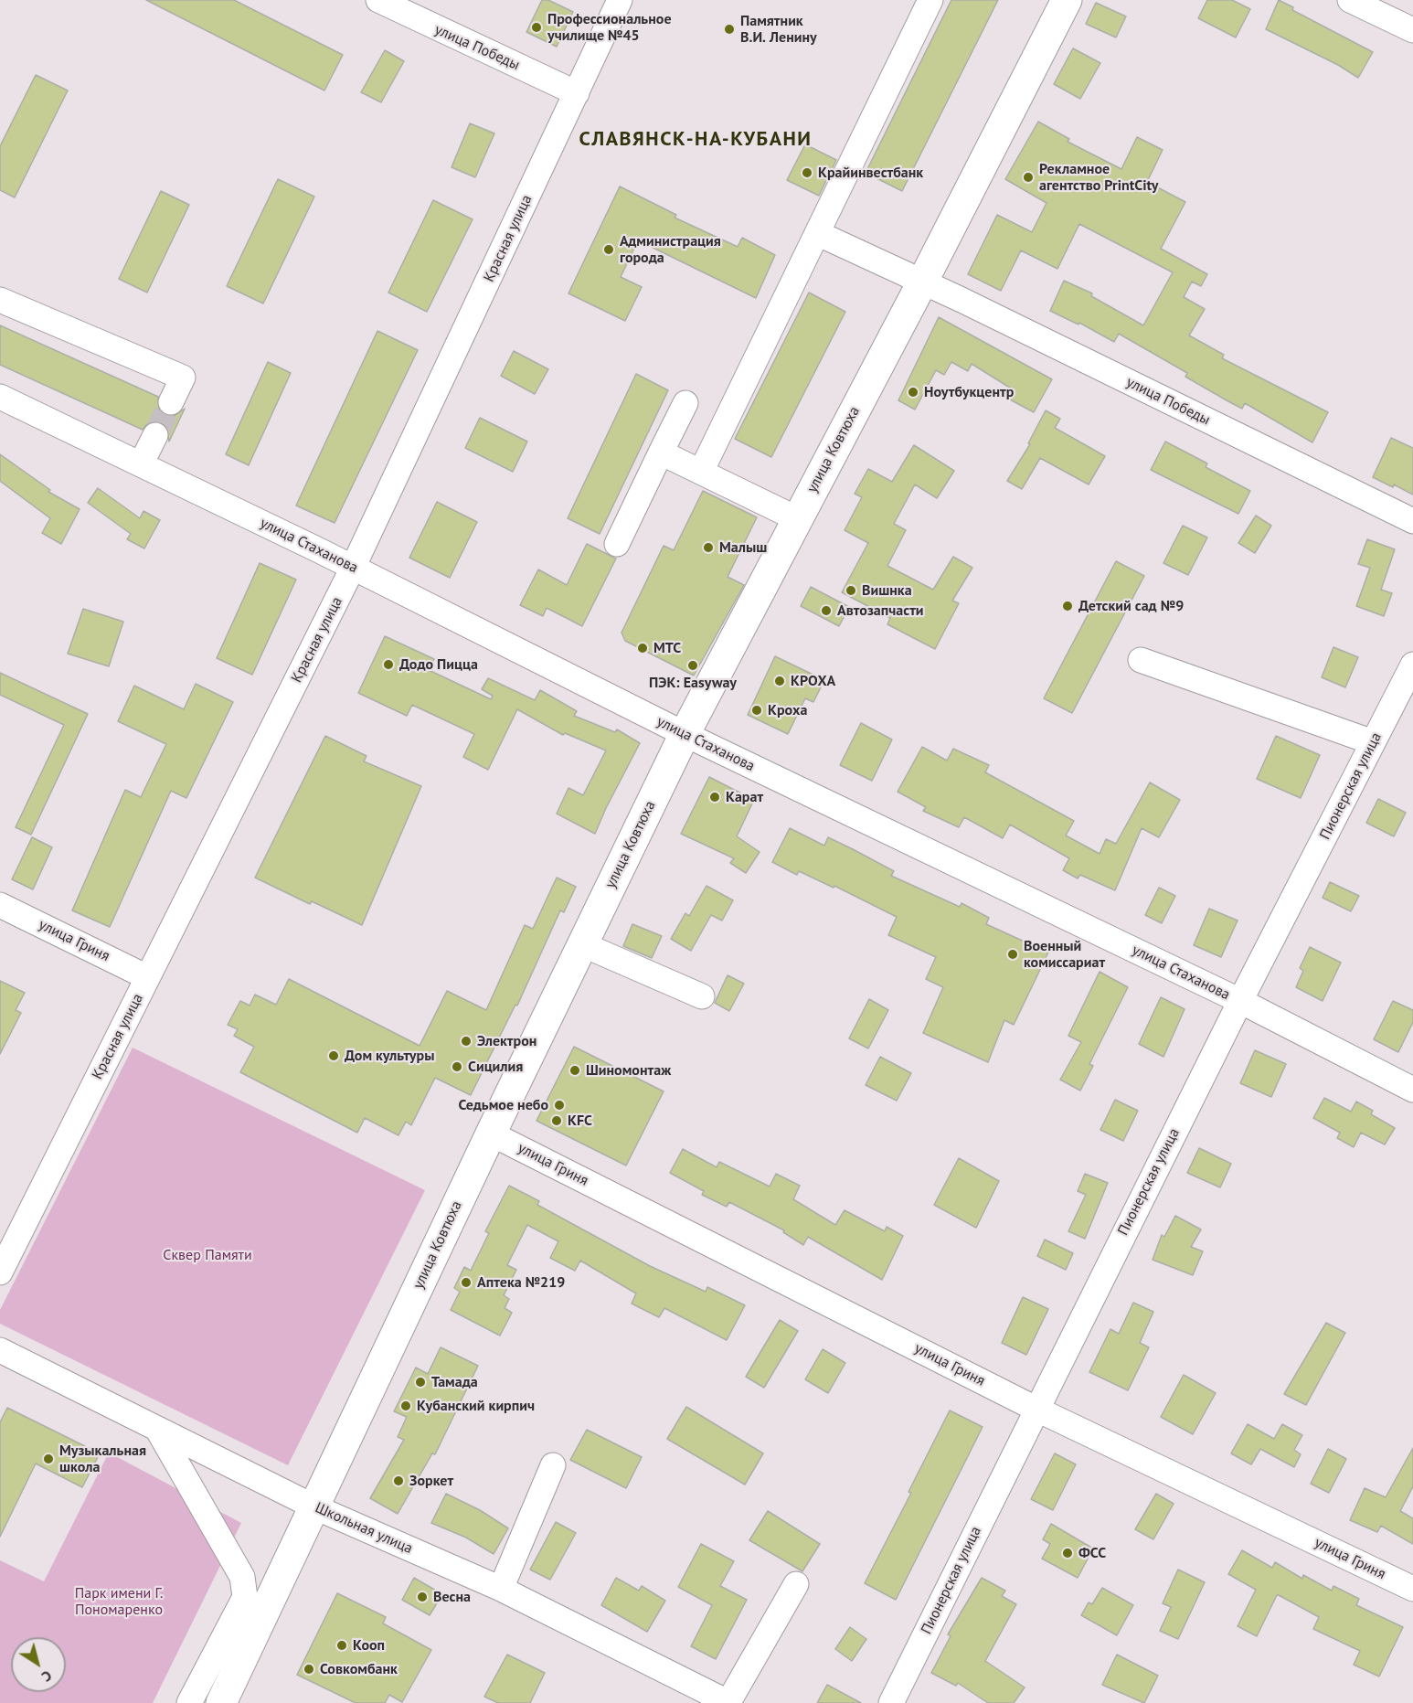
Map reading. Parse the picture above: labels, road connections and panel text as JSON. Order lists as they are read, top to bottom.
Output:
{
  "streets": {
    "main road": ["улица Ковтюха"],
    "street": [
      "улица Победы",
      "Красная улица",
      "улица Стаханова",
      "Пионерская улица",
      "улица Гриня",
      "Школьная улица"
    ]
  },
  "crossings": [
    ["улица Победы", "Красная улица"],
    ["улица Победы", "улица Ковтюха"],
    ["Красная улица", "улица Стаханова"],
    ["Красная улица", "улица Гриня"],
    ["улица Ковтюха", "улица Стаханова"],
    ["улица Ковтюха", "улица Гриня"],
    ["улица Ковтюха", "Школьная улица"],
    ["улица Стаханова", "Пионерская улица"],
    ["Пионерская улица", "улица Гриня"]
  ],
  "districts": ["СЛАВЯНСК-НА-КУБАНИ"],
  "parks": ["Сквер Памяти", "Парк имени Г. Пономаренко"],
  "places": [
    "Профессиональное училище №45",
    "Памятник В.И. Ленину",
    "Крайинвестбанк",
    "Рекламное агентство PrintCity",
    "Администрация города",
    "Ноутбукцентр",
    "Малыш",
    "Вишнка",
    "Детский сад №9",
    "Автозапчасти",
    "МТС",
    "Додо Пицца",
    "ПЭК: Easyway",
    "КРОХА",
    "Кроха",
    "Карат",
    "Военный комиссариат",
    "Электрон",
    "Дом культуры",
    "Сицилия",
    "Шиномонтаж",
    "Седьмое небо",
    "KFC",
    "Аптека №219",
    "Тамада",
    "Кубанский кирпич",
    "Музыкальная школа",
    "Зоркет",
    "ФСС",
    "Весна",
    "Кооп",
    "Совкомбанк"
  ],
  "north": "bottom right"
}
